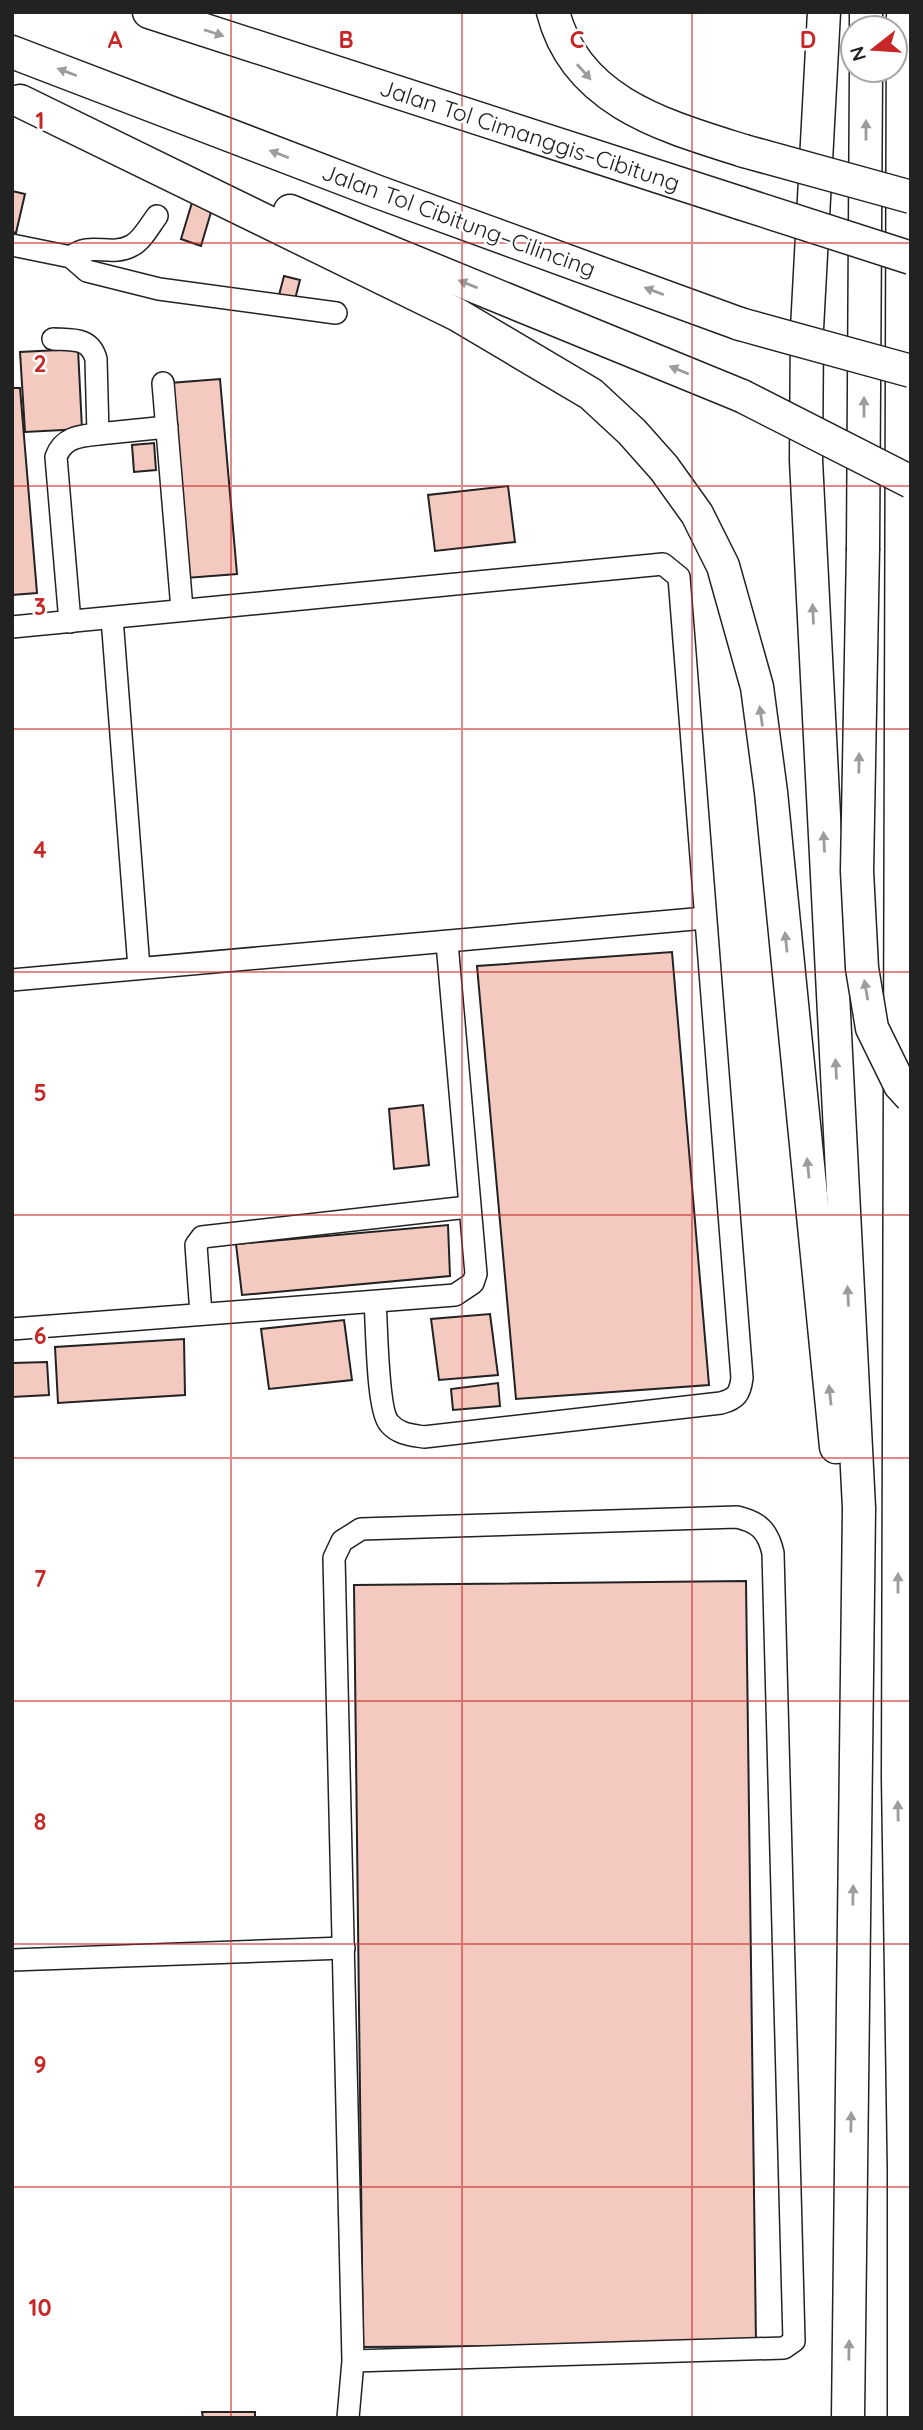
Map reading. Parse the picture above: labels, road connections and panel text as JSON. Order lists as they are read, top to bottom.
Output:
{
  "streets": {
    "highway": ["Jalan Tol Cimanggis–Cibitung", "Jalan Tol Cibitung–Cilincing"]
  },
  "north": "left",
  "grid": {
    "columns": [
      "A",
      "B",
      "C",
      "D"
    ],
    "rows": [
      "1",
      "2",
      "3",
      "4",
      "5",
      "6",
      "7",
      "8",
      "9",
      "10"
    ]
  }
}
